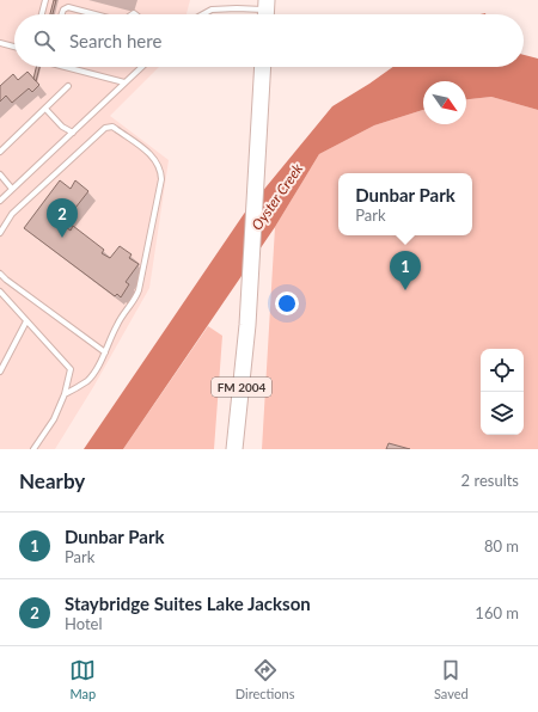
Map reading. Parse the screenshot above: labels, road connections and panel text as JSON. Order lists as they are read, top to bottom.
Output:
{
  "streets": {
    "main road": ["FM 2004"]
  },
  "water": ["Oyster Creek"],
  "north": "bottom right",
  "page": {
    "search": "Search here",
    "popup": ["Dunbar Park", "Park"],
    "pins": ["2", "1"],
    "heading": ["Nearby", "2 results"],
    "list": [
      {
        "mark": "1",
        "name": "Dunbar Park",
        "note": "Park",
        "value": "80 m"
      },
      {
        "mark": "2",
        "name": "Staybridge Suites Lake Jackson",
        "note": "Hotel",
        "value": "160 m"
      }
    ],
    "nav": ["Map", "Directions", "Saved"]
  }
}
